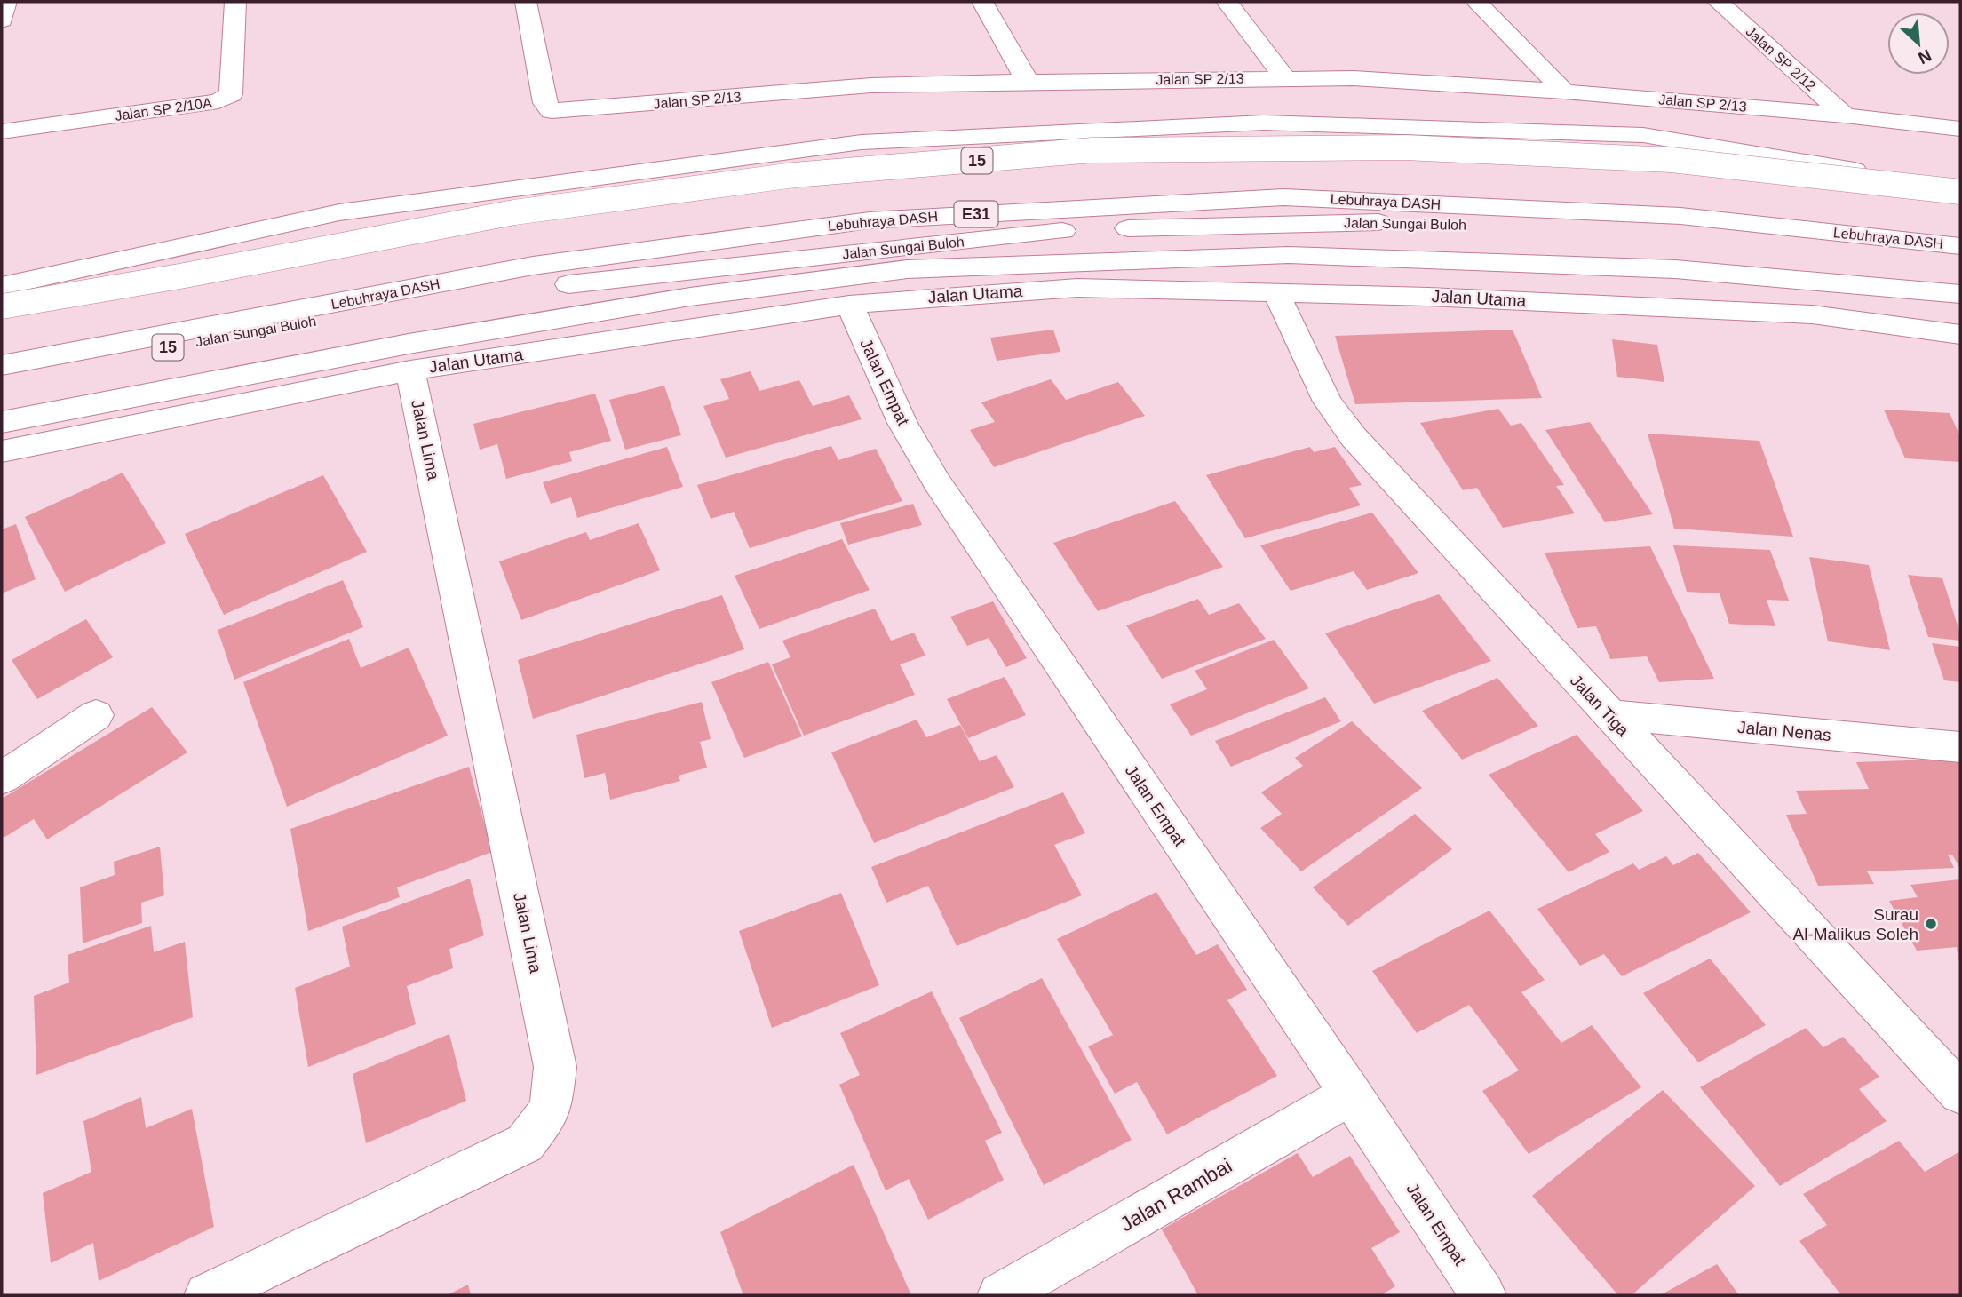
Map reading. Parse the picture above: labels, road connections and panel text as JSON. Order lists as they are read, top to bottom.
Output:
{
  "streets": {
    "main road": [
      "Jalan SP 2/12",
      "Jalan SP 2/13",
      "Jalan SP 2/10A",
      "15",
      "Lebuhraya DASH",
      "E31",
      "Jalan Sungai Buloh",
      "Jalan Utama",
      "Jalan Empat",
      "Jalan Lima",
      "Jalan Tiga",
      "Jalan Nenas",
      "Jalan Rambai"
    ]
  },
  "crossings": [
    ["Jalan SP 2/12", "Jalan SP 2/13"],
    ["Jalan Utama", "Jalan Empat"],
    ["Jalan Utama", "Jalan Lima"],
    ["Jalan Utama", "Jalan Tiga"],
    ["Jalan Empat", "Jalan Rambai"],
    ["Jalan Tiga", "Jalan Nenas"]
  ],
  "places": ["Surau Al-Malikus Soleh"],
  "north": "bottom right"
}
